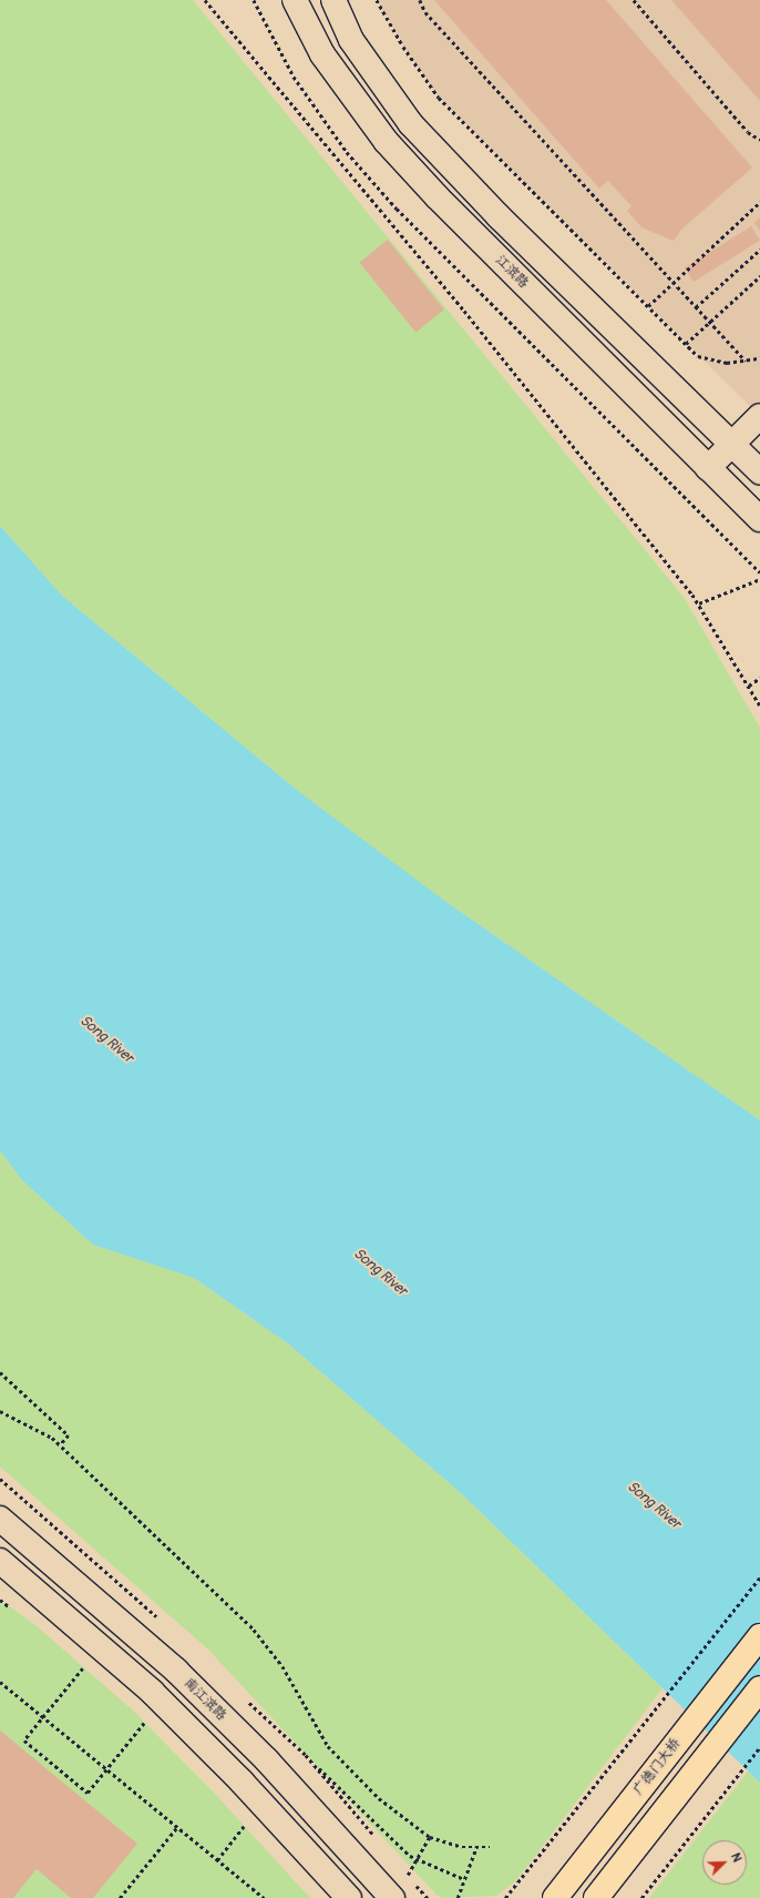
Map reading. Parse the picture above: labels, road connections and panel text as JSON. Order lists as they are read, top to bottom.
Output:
{
  "streets": {
    "main road": ["江滨路", "南江滨路", "广德门大桥"]
  },
  "water": ["Song River"],
  "north": "top right"
}
